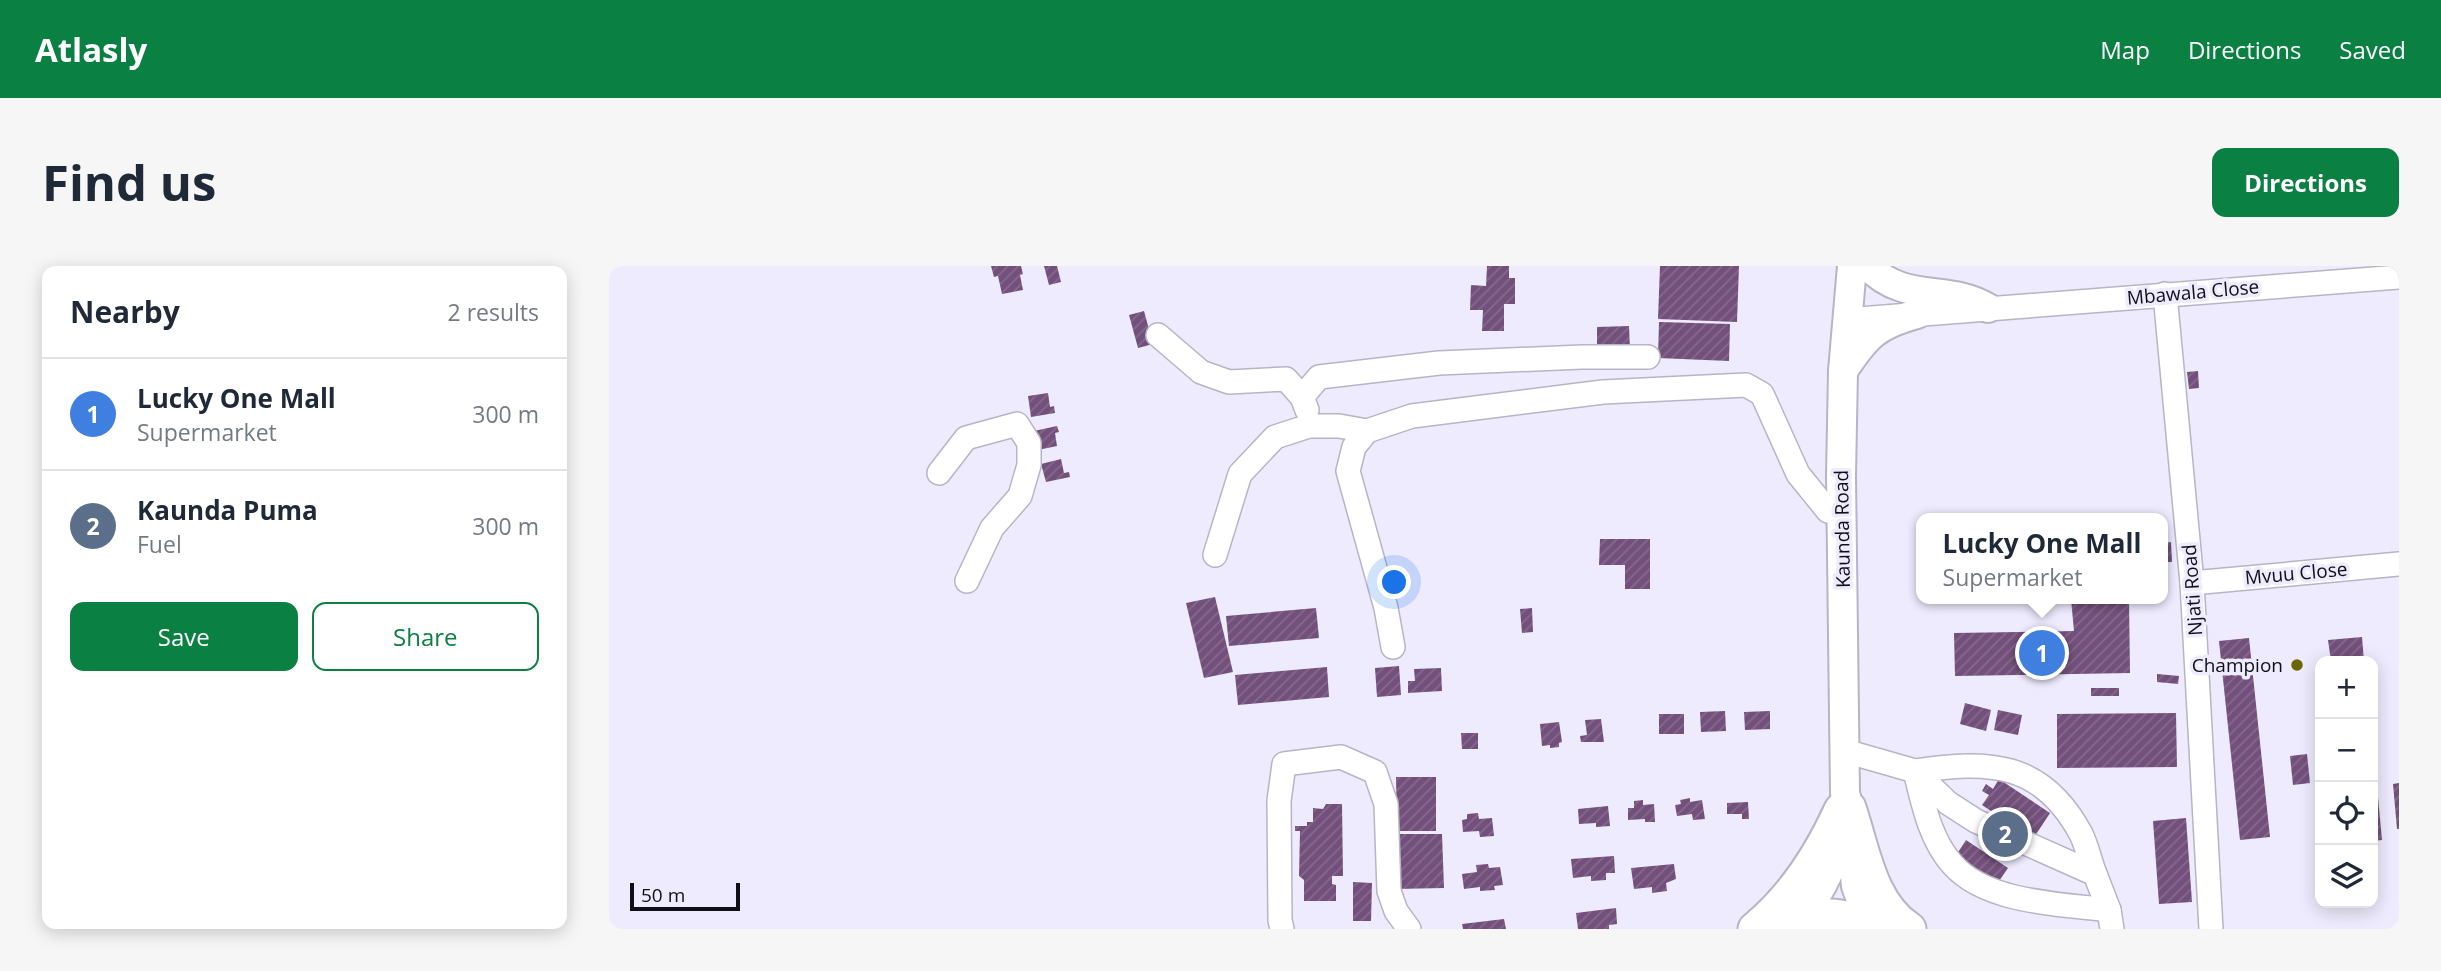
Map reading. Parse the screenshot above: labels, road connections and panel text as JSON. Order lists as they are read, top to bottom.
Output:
{
  "streets": {
    "main road": ["Kaunda Road"],
    "street": ["Mbawala Close", "Mvuu Close", "Njati Road"]
  },
  "crossings": [
    ["Mbawala Close", "Kaunda Road"],
    ["Mbawala Close", "Njati Road"],
    ["Mvuu Close", "Njati Road"]
  ],
  "places": ["Champion"],
  "scale_bar": "50 m",
  "page": {
    "header": "Atlasly",
    "nav": ["Map", "Directions", "Saved"],
    "buttons": [
      "Directions",
      ["Save", "Share"]
    ],
    "title": "Find us",
    "heading": ["Nearby", "2 results"],
    "list": [
      {
        "mark": "1",
        "name": "Lucky One Mall",
        "note": "Supermarket",
        "value": "300 m"
      },
      {
        "mark": "2",
        "name": "Kaunda Puma",
        "note": "Fuel",
        "value": "300 m"
      }
    ],
    "popup": ["Lucky One Mall", "Supermarket"],
    "pins": ["1", "2"],
    "map_buttons": ["+", "−"],
    "scale": "50 m"
  }
}
